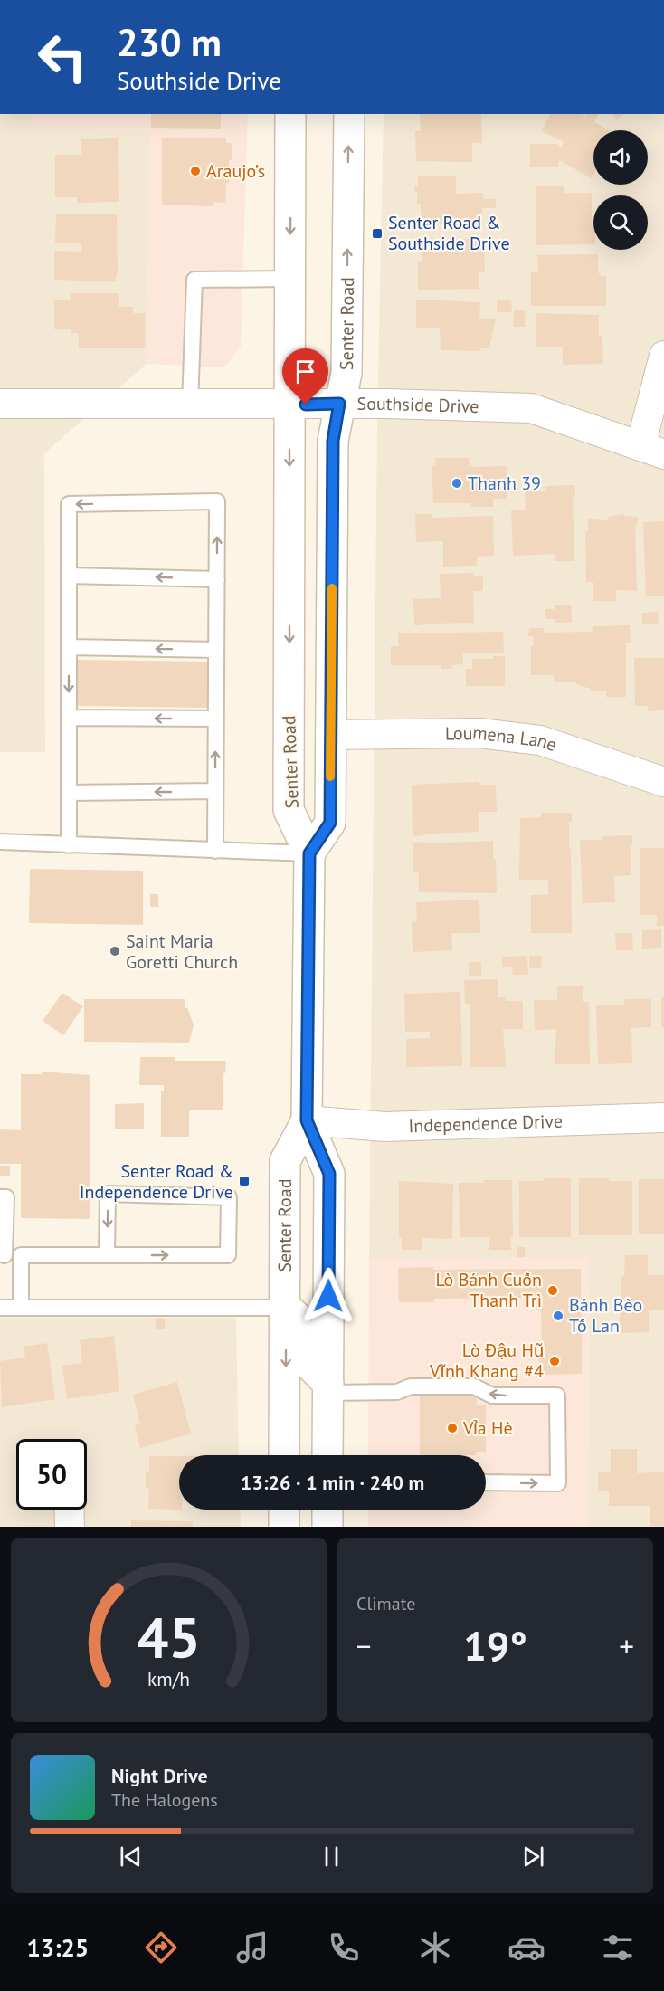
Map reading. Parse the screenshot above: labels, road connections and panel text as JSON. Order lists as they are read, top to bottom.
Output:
{
  "streets": {
    "main road": ["Senter Road"],
    "street": ["Southside Drive", "Loumena Lane", "Independence Drive"]
  },
  "crossings": [
    ["Senter Road", "Southside Drive"],
    ["Senter Road", "Loumena Lane"],
    ["Senter Road", "Independence Drive"]
  ],
  "places": {
    "other": [
      "Araujo’s",
      "Thanh 39",
      "Saint Maria Goretti Church",
      "Lò Bánh Cuốn Thanh Trì",
      "Bánh Bèo Tố Lan",
      "Lò Đậu Hũ Vĩnh Khang #4",
      "Vỉa Hè"
    ],
    "transit": ["Senter Road & Southside Drive", "Senter Road & Independence Drive"]
  },
  "page": {
    "turn": ["230 m", "Southside Drive"],
    "limit": "50",
    "trip": "13:26 · 1 min · 240 m",
    "tile": "Climate",
    "heat": ["−", "19°", "+"],
    "song": ["Night Drive", "The Halogens"],
    "tabs": "13:25",
    "gauge": ["45", "km/h"]
  }
}
